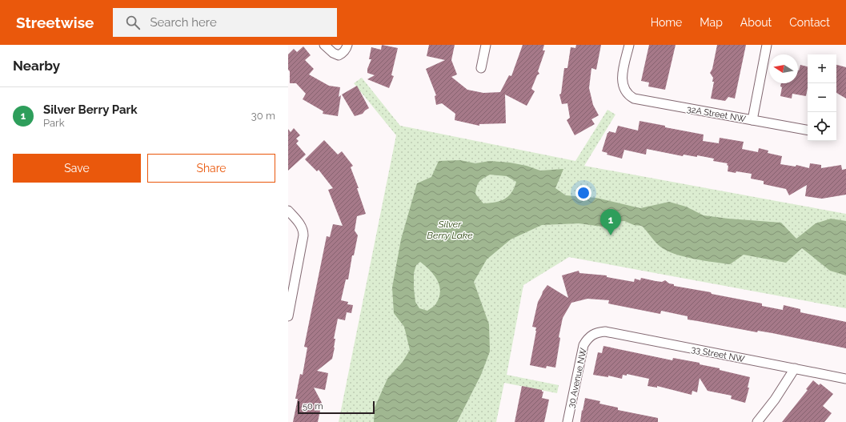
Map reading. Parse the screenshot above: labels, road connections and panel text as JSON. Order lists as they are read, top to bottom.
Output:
{
  "streets": {
    "street": ["32A Street NW", "33 Street NW", "30 Avenue NW"]
  },
  "crossings": [
    ["33 Street NW", "30 Avenue NW"]
  ],
  "water": ["Silver Berry Lake"],
  "scale_bar": "50 m",
  "north": "left",
  "page": {
    "header": "Streetwise",
    "search": "Search here",
    "nav": [
      "Home",
      "Map",
      "About",
      "Contact"
    ],
    "heading": "Nearby",
    "map_buttons": ["+", "−"],
    "list": [
      {
        "mark": "1",
        "name": "Silver Berry Park",
        "note": "Park",
        "value": "30 m"
      }
    ],
    "buttons": ["Save", "Share"],
    "pins": "1",
    "scale": "50 m"
  }
}
